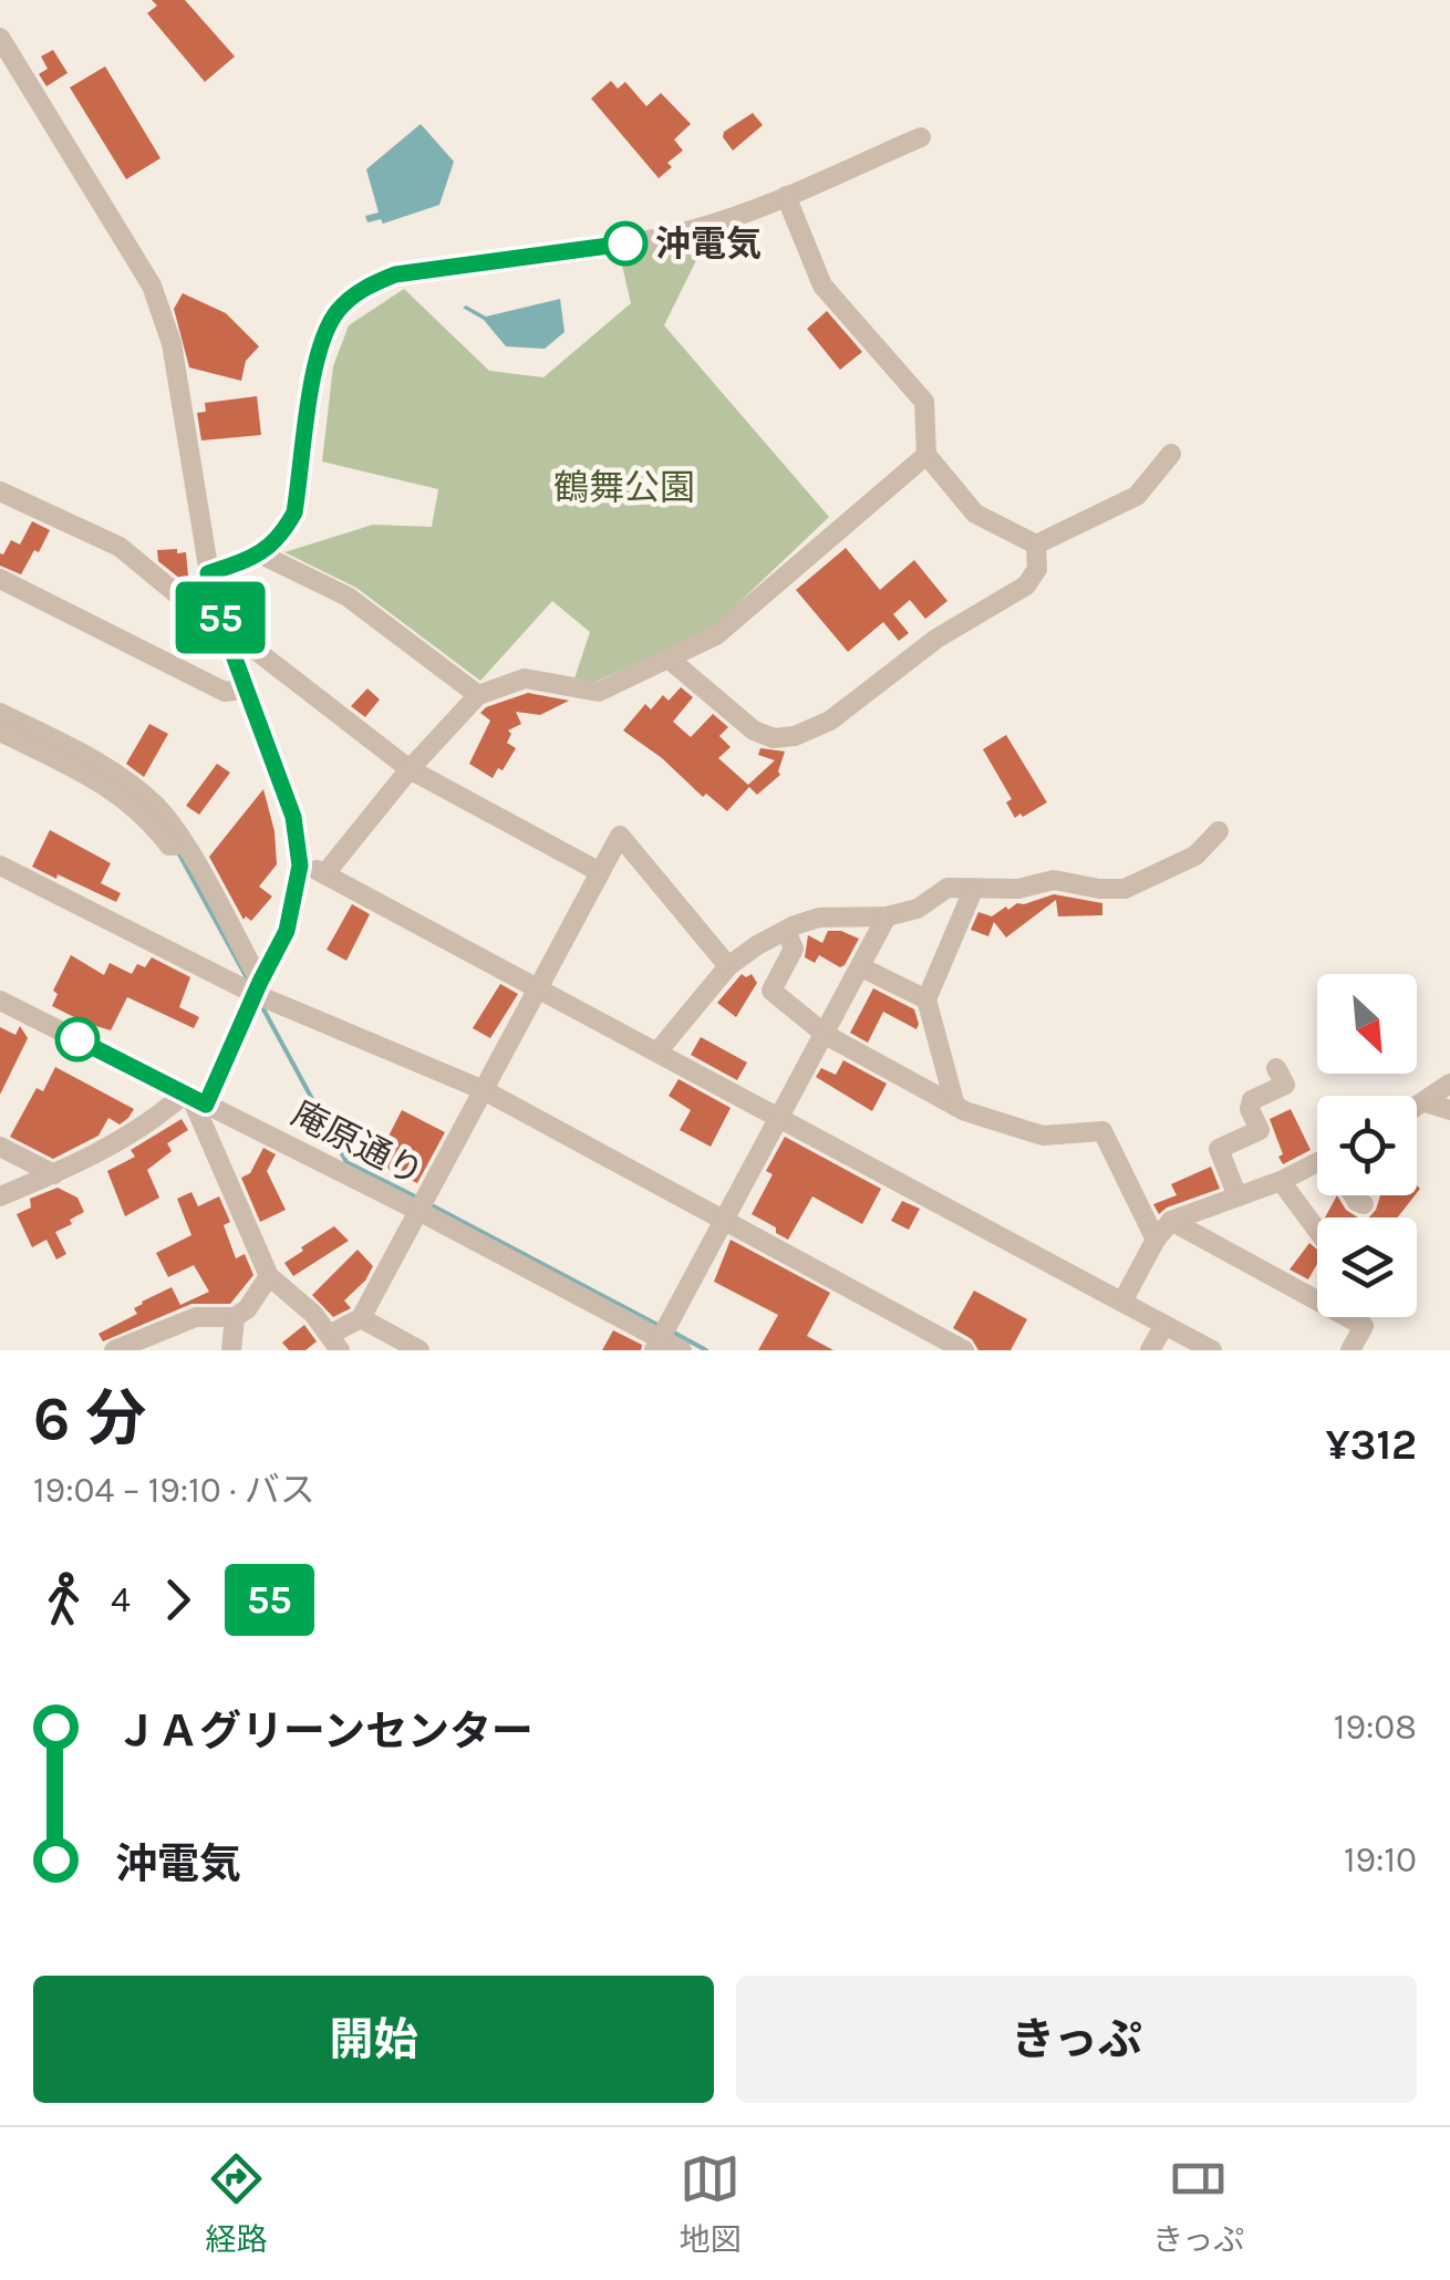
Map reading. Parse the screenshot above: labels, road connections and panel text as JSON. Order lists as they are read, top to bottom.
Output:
{
  "streets": {
    "street": ["庵原通り"]
  },
  "parks": ["鶴舞公園"],
  "places": ["沖電気"],
  "lines": ["bus line 55"],
  "north": "bottom right",
  "page": {
    "on_map": "55",
    "heading": ["6 分", "19:04 – 19:10 · バス", "¥312"],
    "legs": ["4", "55"],
    "list": [
      {
        "name": "ＪＡグリーンセンター",
        "value": "19:08"
      },
      {
        "name": "沖電気",
        "value": "19:10"
      }
    ],
    "buttons": ["開始", "きっぷ"],
    "tabs": ["経路", "地図", "きっぷ"]
  }
}
